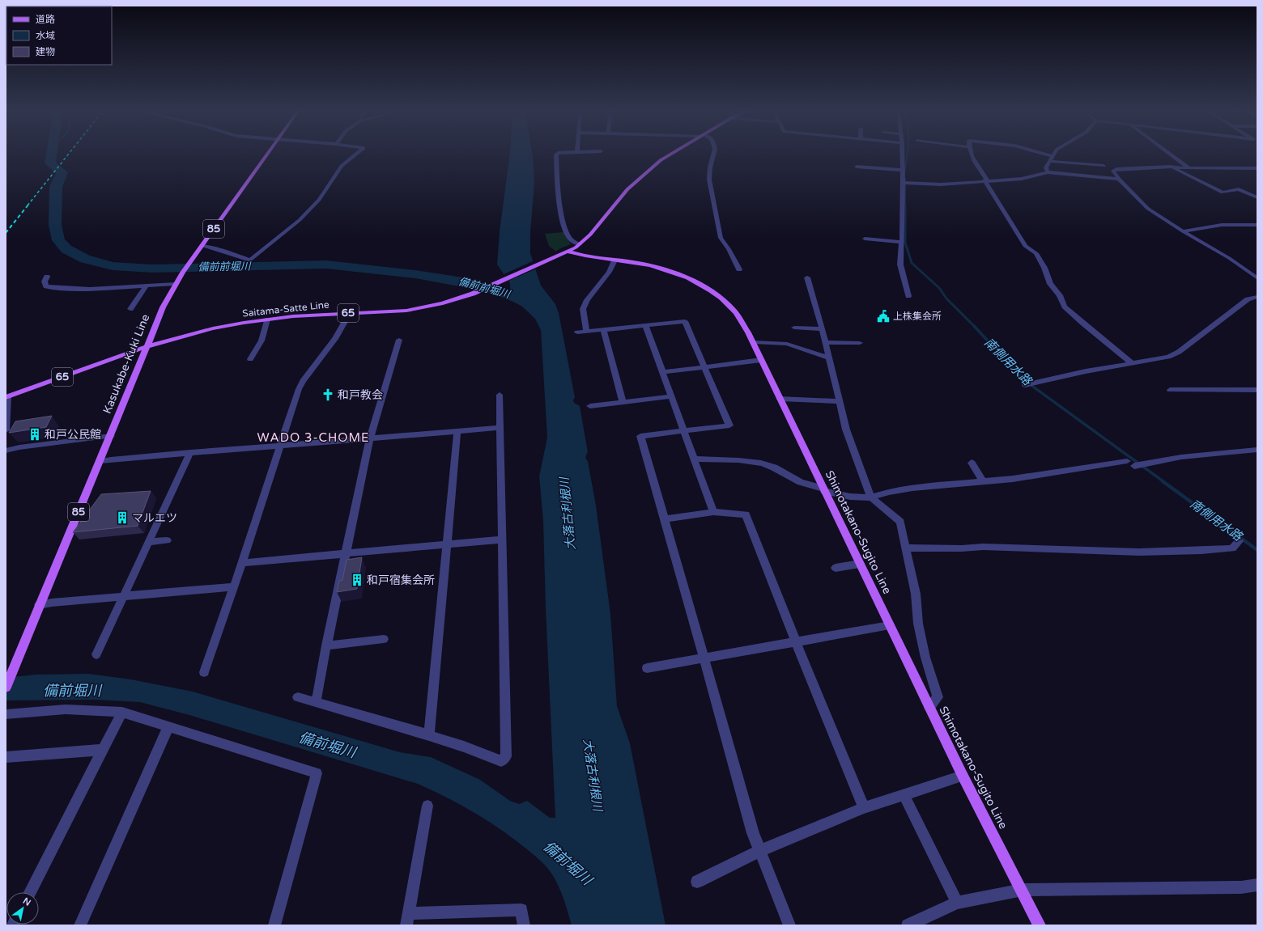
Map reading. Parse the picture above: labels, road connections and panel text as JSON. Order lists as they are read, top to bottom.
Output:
{
  "streets": {
    "main road": [
      "85",
      "Saitama-Satte Line",
      "65",
      "Kasukabe-Kuki Line",
      "Shimotakano-Sugito Line"
    ]
  },
  "crossings": [
    ["Saitama-Satte Line", "Kasukabe-Kuki Line"],
    ["Saitama-Satte Line", "Shimotakano-Sugito Line"]
  ],
  "districts": ["WADO 3-CHOME"],
  "water": [
    "備前前堀川",
    "南側用水路",
    "大落古利根川",
    "備前堀川"
  ],
  "places": {
    "public building": ["上株集会所"],
    "church": ["和戸教会"],
    "building": ["和戸公民館", "マルエツ", "和戸宿集会所"]
  },
  "legend": ["道路", "水域", "建物"],
  "north": "top right"
}
